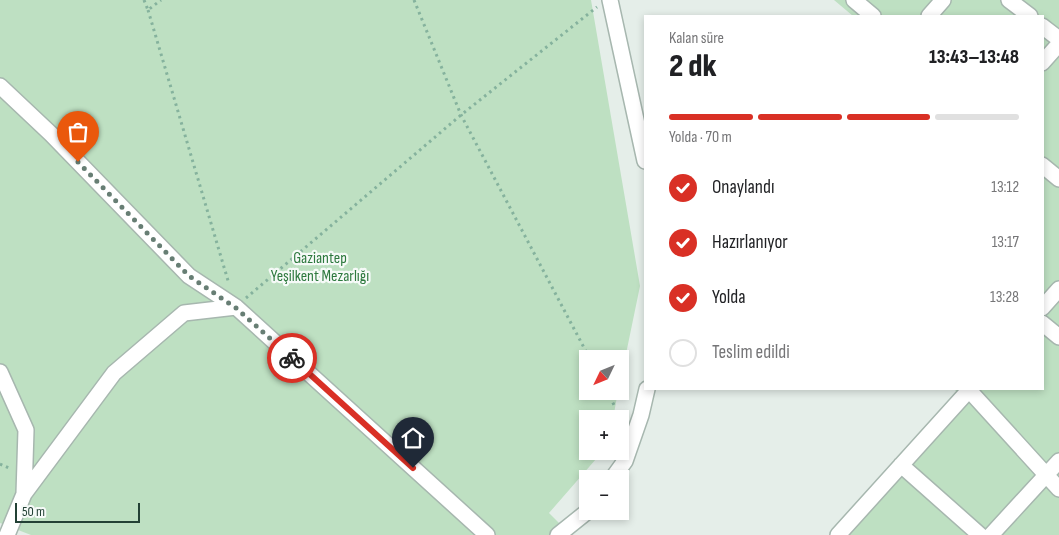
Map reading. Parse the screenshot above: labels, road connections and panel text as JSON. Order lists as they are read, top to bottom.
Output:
{
  "parks": ["Gaziantep Yeşilkent Mezarlığı"],
  "scale_bar": "50 m",
  "north": "bottom left",
  "page": {
    "heading": ["2 dk", "Kalan süre", "13:43–13:48"],
    "bar": "Yolda · 70 m",
    "list": [
      ["Onaylandı", "13:12"],
      ["Hazırlanıyor", "13:17"],
      ["Yolda", "13:28"],
      "Teslim edildi"
    ],
    "map_buttons": ["+", "−"],
    "scale": "50 m"
  }
}
